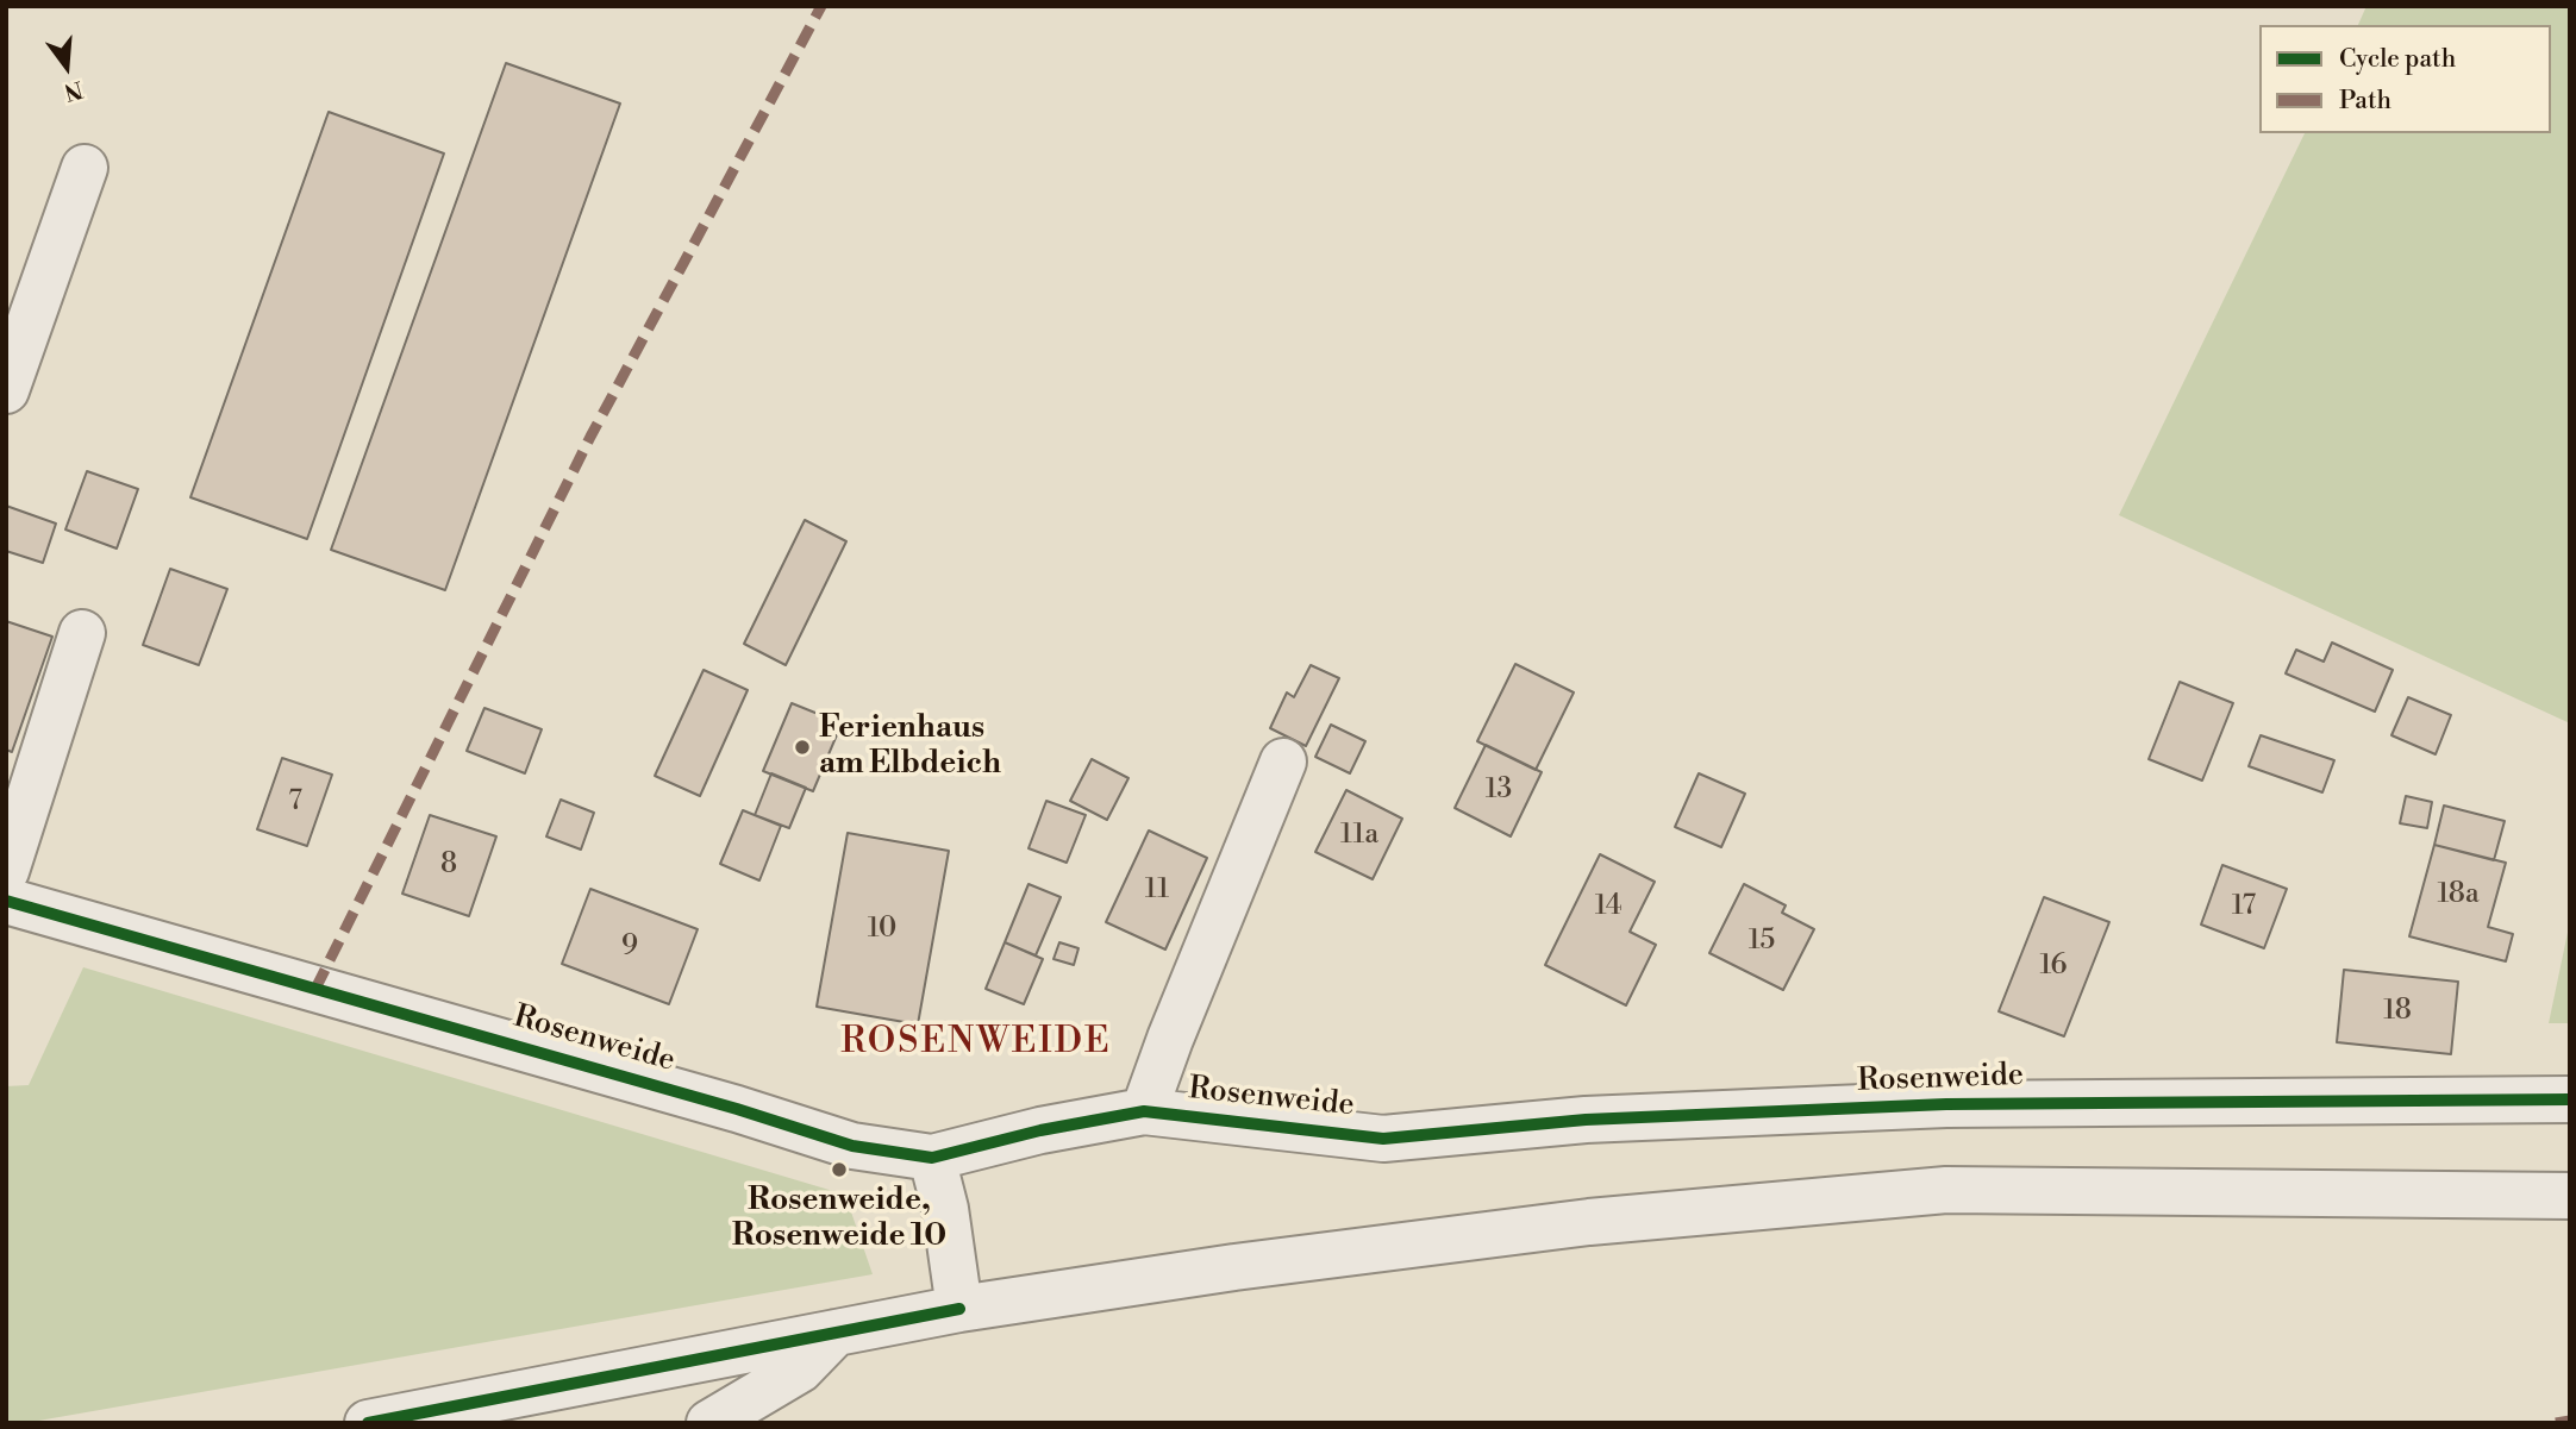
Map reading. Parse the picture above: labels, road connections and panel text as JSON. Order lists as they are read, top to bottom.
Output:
{
  "streets": {
    "street": ["Rosenweide"]
  },
  "districts": ["ROSENWEIDE"],
  "places": ["Ferienhaus am Elbdeich", "Rosenweide, Rosenweide 10"],
  "house_numbers": [
    "13",
    "7",
    "11a",
    "8",
    "11",
    "18a",
    "14",
    "17",
    "10",
    "15",
    "9",
    "16",
    "18"
  ],
  "legend": ["Cycle path", "Path"],
  "north": "bottom"
}
